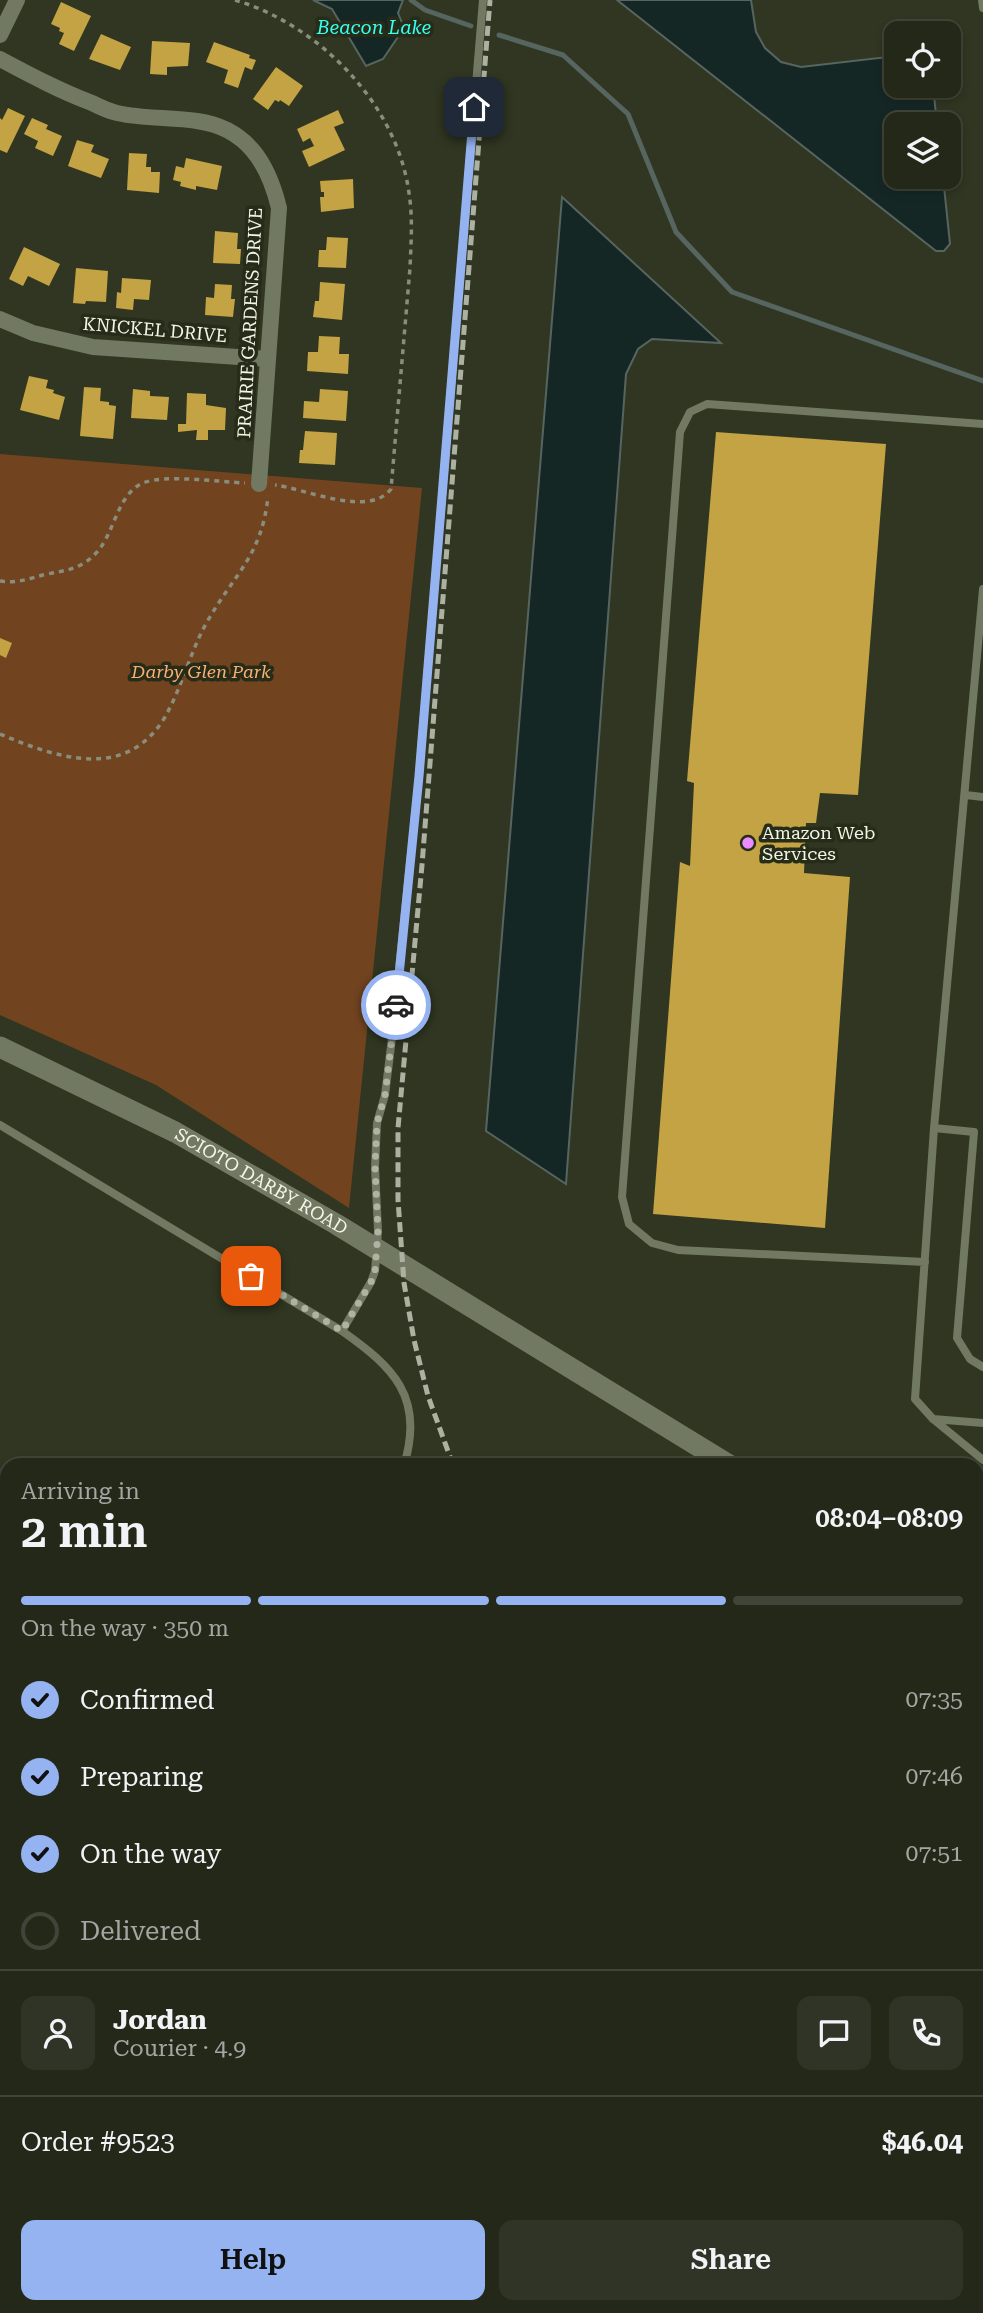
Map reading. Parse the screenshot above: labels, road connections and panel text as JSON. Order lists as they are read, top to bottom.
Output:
{
  "streets": {
    "main road": ["SCIOTO DARBY ROAD"],
    "street": ["PRAIRIE GARDENS DRIVE", "KNICKEL DRIVE"]
  },
  "crossings": [
    ["PRAIRIE GARDENS DRIVE", "KNICKEL DRIVE"]
  ],
  "water": ["Beacon Lake"],
  "parks": ["Darby Glen Park"],
  "places": ["Amazon Web Services"],
  "page": {
    "heading": ["2 min", "Arriving in", "08:04–08:09"],
    "panel": [
      "Jordan",
      "Courier · 4.9",
      "Order #9523",
      "$46.04"
    ],
    "bar": "On the way · 350 m",
    "list": [
      ["Confirmed", "07:35"],
      ["Preparing", "07:46"],
      ["On the way", "07:51"],
      "Delivered"
    ],
    "buttons": ["Help", "Share"]
  }
}
